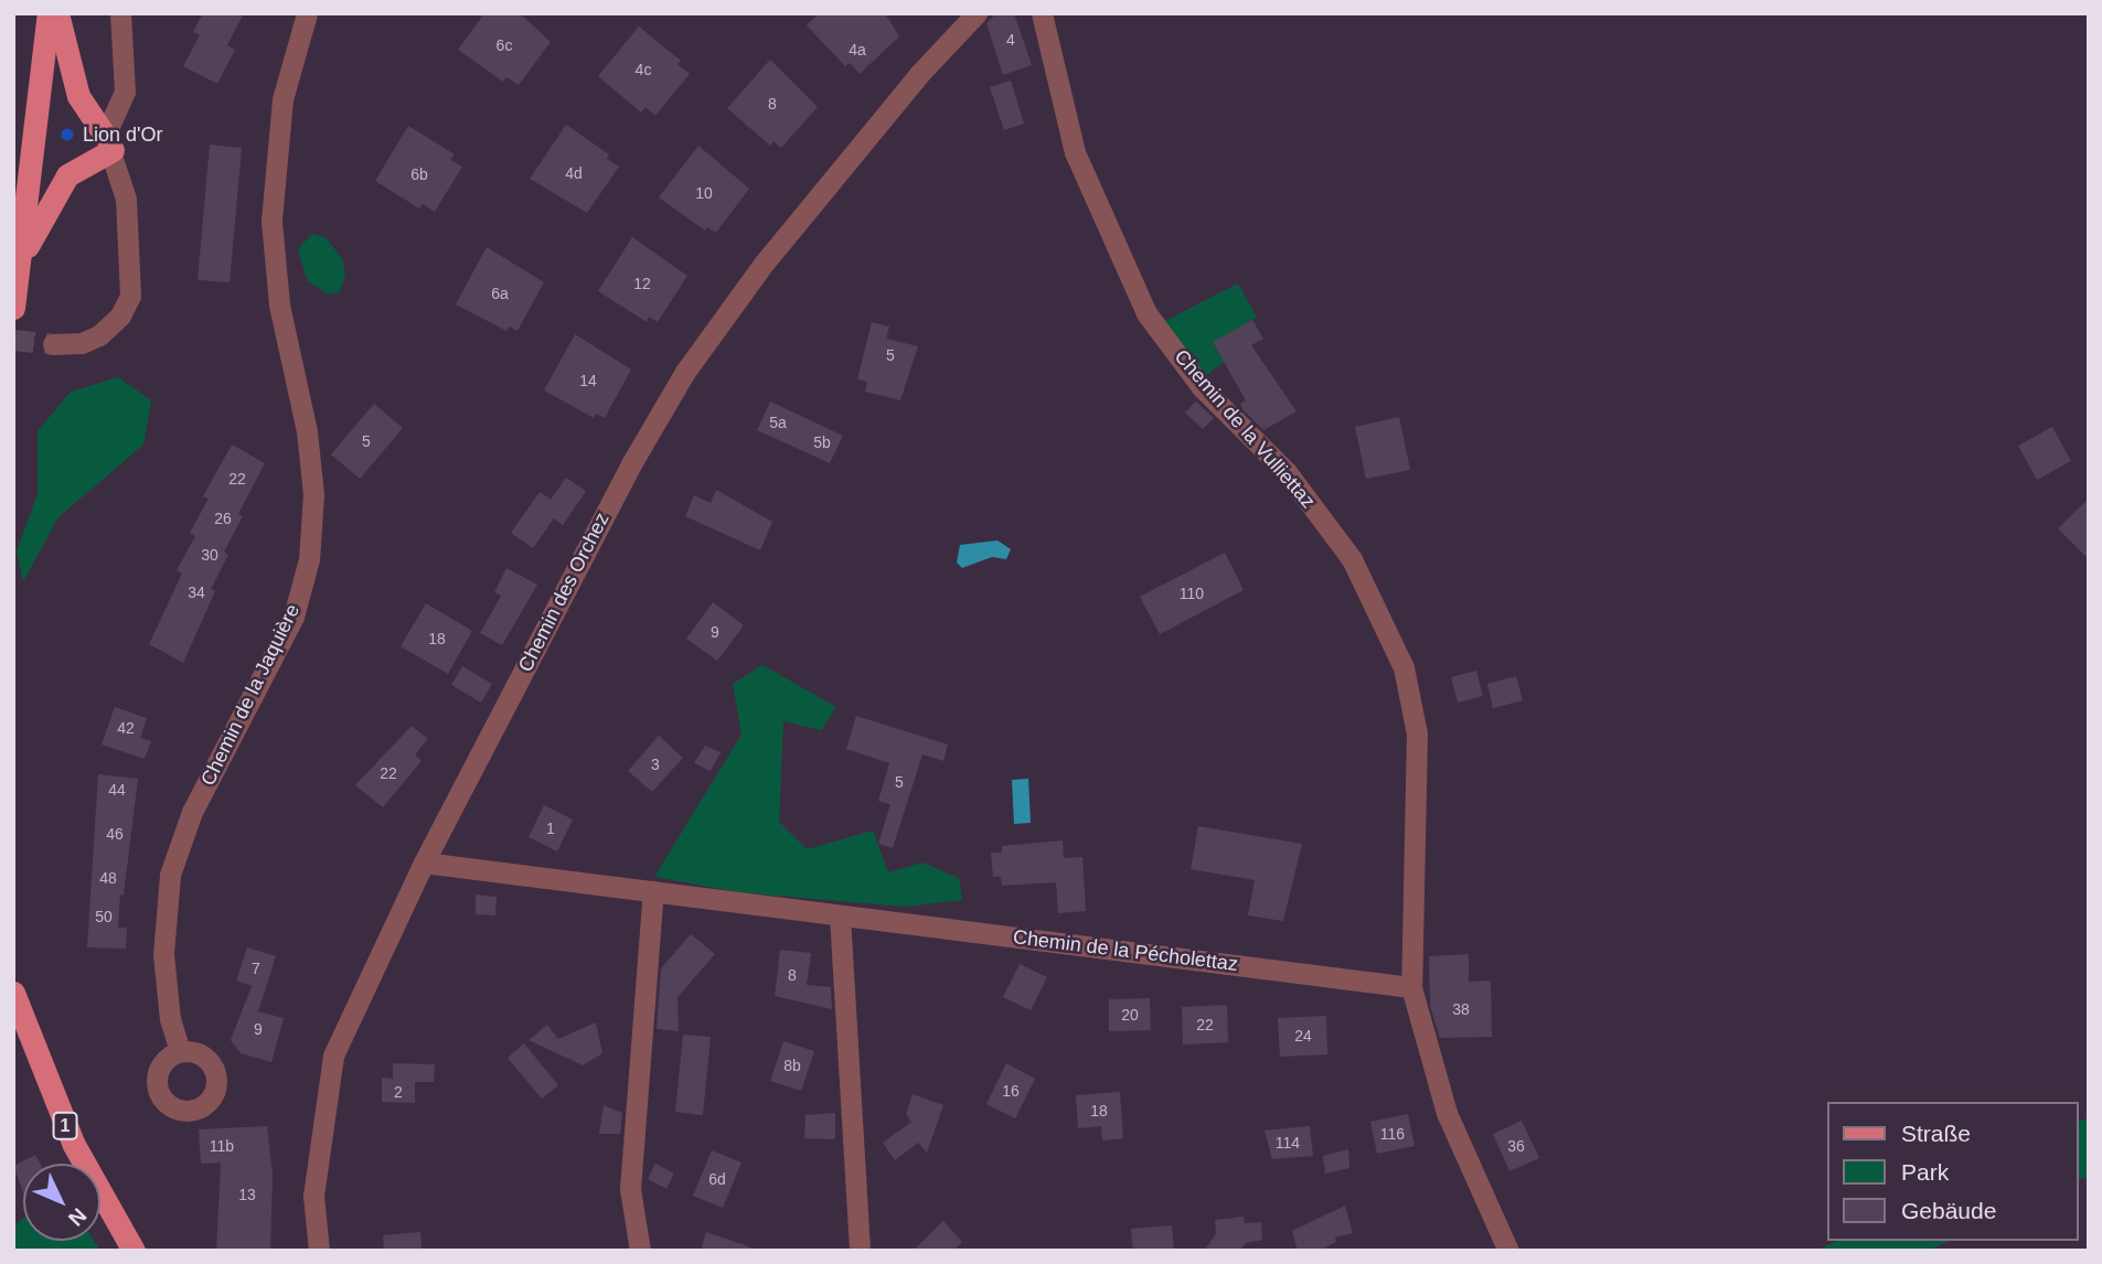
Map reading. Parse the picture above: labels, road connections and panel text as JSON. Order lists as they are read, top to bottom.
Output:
{
  "streets": {
    "main road": ["1"],
    "street": [
      "Chemin de la Vulliettaz",
      "Chemin des Orchez",
      "Chemin de la Jaquière",
      "Chemin de la Pécholettaz"
    ]
  },
  "crossings": [
    ["Chemin de la Vulliettaz", "Chemin de la Pécholettaz"],
    ["Chemin des Orchez", "Chemin de la Pécholettaz"]
  ],
  "places": ["Lion d'Or"],
  "house_numbers": [
    "4",
    "6c",
    "4a",
    "4c",
    "8",
    "4d",
    "6b",
    "10",
    "12",
    "6a",
    "5",
    "14",
    "5a",
    "5",
    "5b",
    "22",
    "26",
    "30",
    "34",
    "110",
    "9",
    "18",
    "42",
    "3",
    "22",
    "5",
    "44",
    "1",
    "46",
    "48",
    "50",
    "7",
    "8",
    "38",
    "20",
    "22",
    "9",
    "24",
    "8b",
    "16",
    "2",
    "18",
    "116",
    "114",
    "11b",
    "36",
    "6d",
    "13"
  ],
  "legend": ["Straße", "Park", "Gebäude"],
  "north": "bottom right"
}
